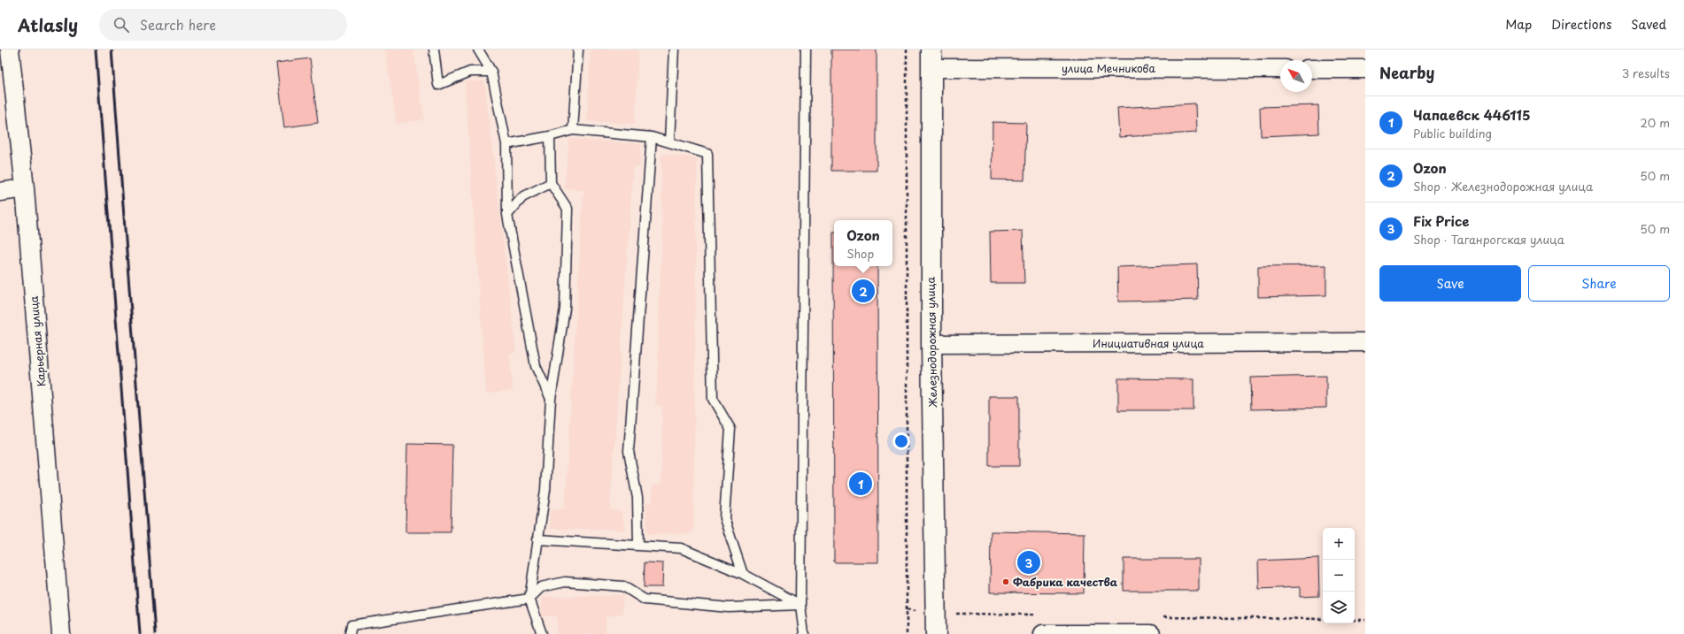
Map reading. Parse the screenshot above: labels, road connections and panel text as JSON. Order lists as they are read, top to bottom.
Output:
{
  "streets": {
    "main road": ["Железнодорожная улица"],
    "street": ["улица Мечникова", "Карьерная улица", "Инициативная улица"]
  },
  "crossings": [
    ["улица Мечникова", "Железнодорожная улица"],
    ["Железнодорожная улица", "Инициативная улица"]
  ],
  "places": ["Фабрика качества"],
  "north": "top left",
  "page": {
    "header": "Atlasly",
    "search": "Search here",
    "nav": ["Map", "Directions", "Saved"],
    "heading": ["Nearby", "3 results"],
    "list": [
      {
        "mark": "1",
        "name": "Чапаевск 446115",
        "note": "Public building",
        "value": "20 m"
      },
      {
        "mark": "2",
        "name": "Ozon",
        "note": "Shop · Железнодорожная улица",
        "value": "50 m"
      },
      {
        "mark": "3",
        "name": "Fix Price",
        "note": "Shop · Таганрогская улица",
        "value": "50 m"
      }
    ],
    "popup": ["Ozon", "Shop"],
    "buttons": ["Save", "Share"],
    "pins": ["2", "1", "3"],
    "map_buttons": ["+", "−"]
  }
}
